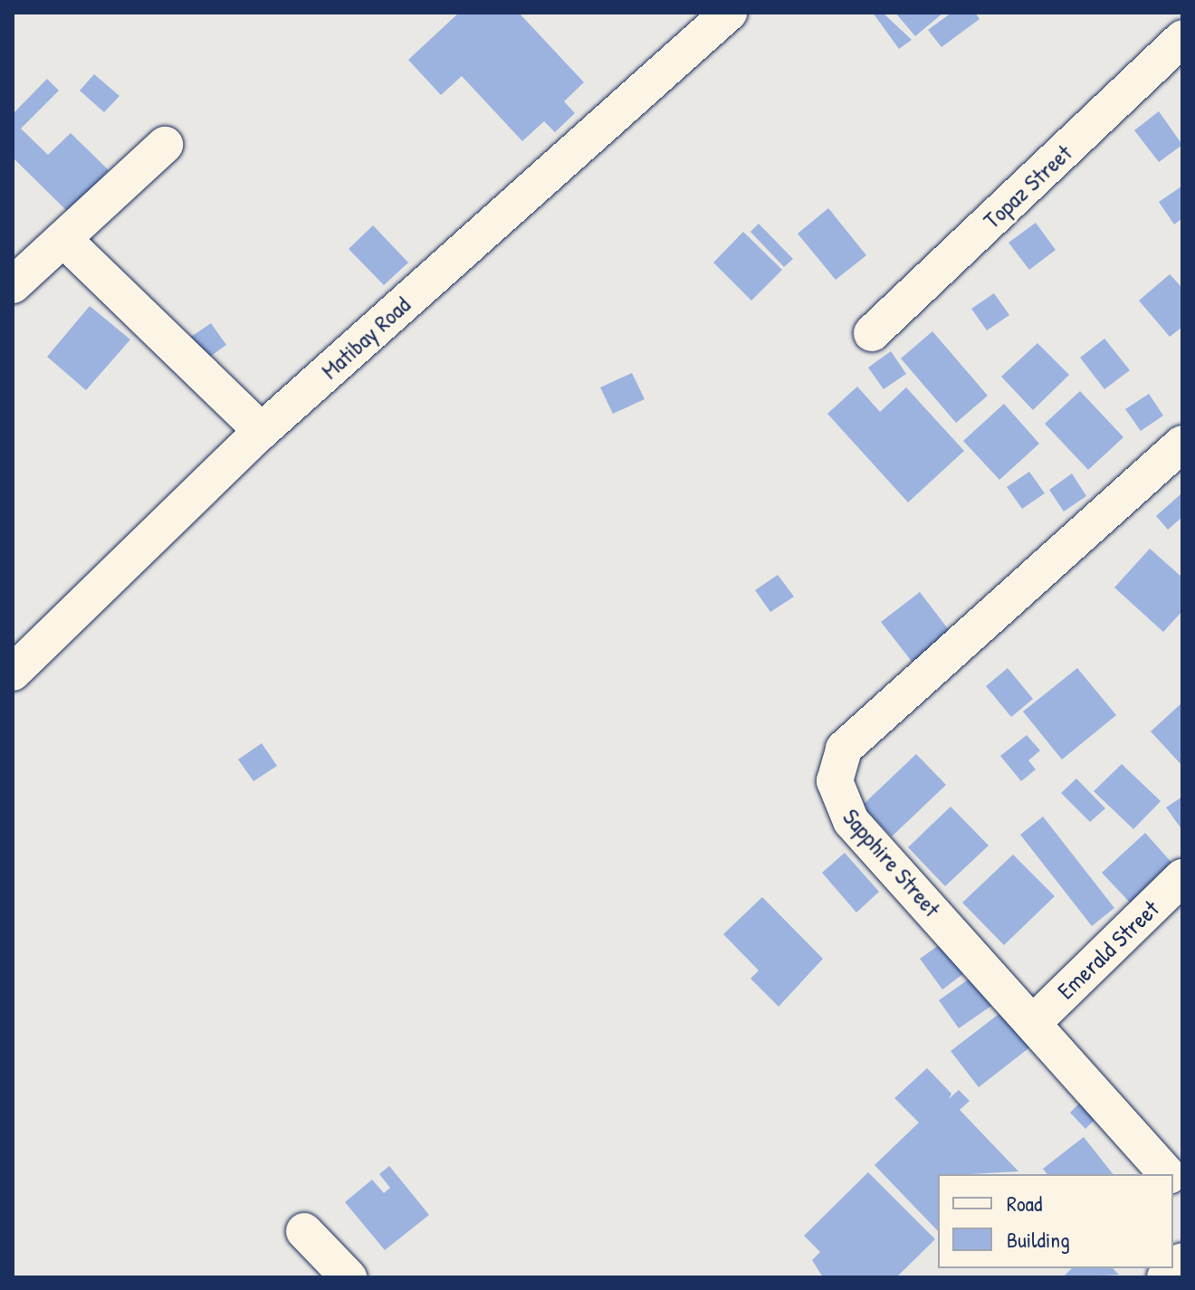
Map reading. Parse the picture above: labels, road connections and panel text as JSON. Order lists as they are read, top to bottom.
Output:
{
  "streets": {
    "street": [
      "Topaz Street",
      "Matibay Road",
      "Sapphire Street",
      "Emerald Street"
    ]
  },
  "crossings": [
    ["Sapphire Street", "Emerald Street"]
  ],
  "legend": ["Road", "Building"]
}
